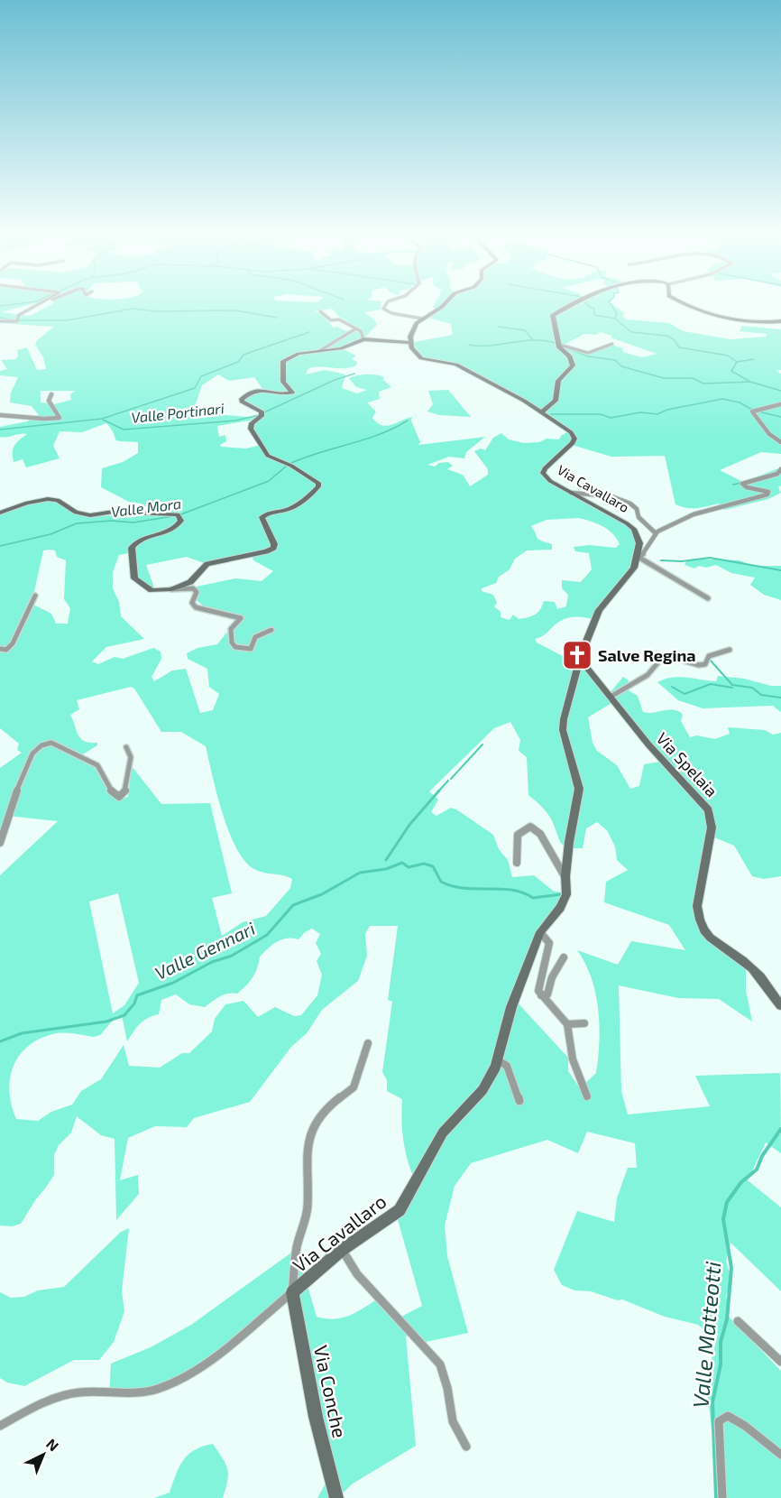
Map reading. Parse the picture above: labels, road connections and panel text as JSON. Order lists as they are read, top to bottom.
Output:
{
  "streets": {
    "street": ["Via Cavallaro", "Via Spelaia", "Via Conche"]
  },
  "crossings": [
    ["Via Cavallaro", "Via Spelaia"],
    ["Via Cavallaro", "Via Conche"]
  ],
  "water": [
    "Valle Portinari",
    "Valle Mora",
    "Valle Gennari",
    "Valle Matteotti"
  ],
  "places": {
    "church": ["Salve Regina"]
  },
  "north": "top right"
}
